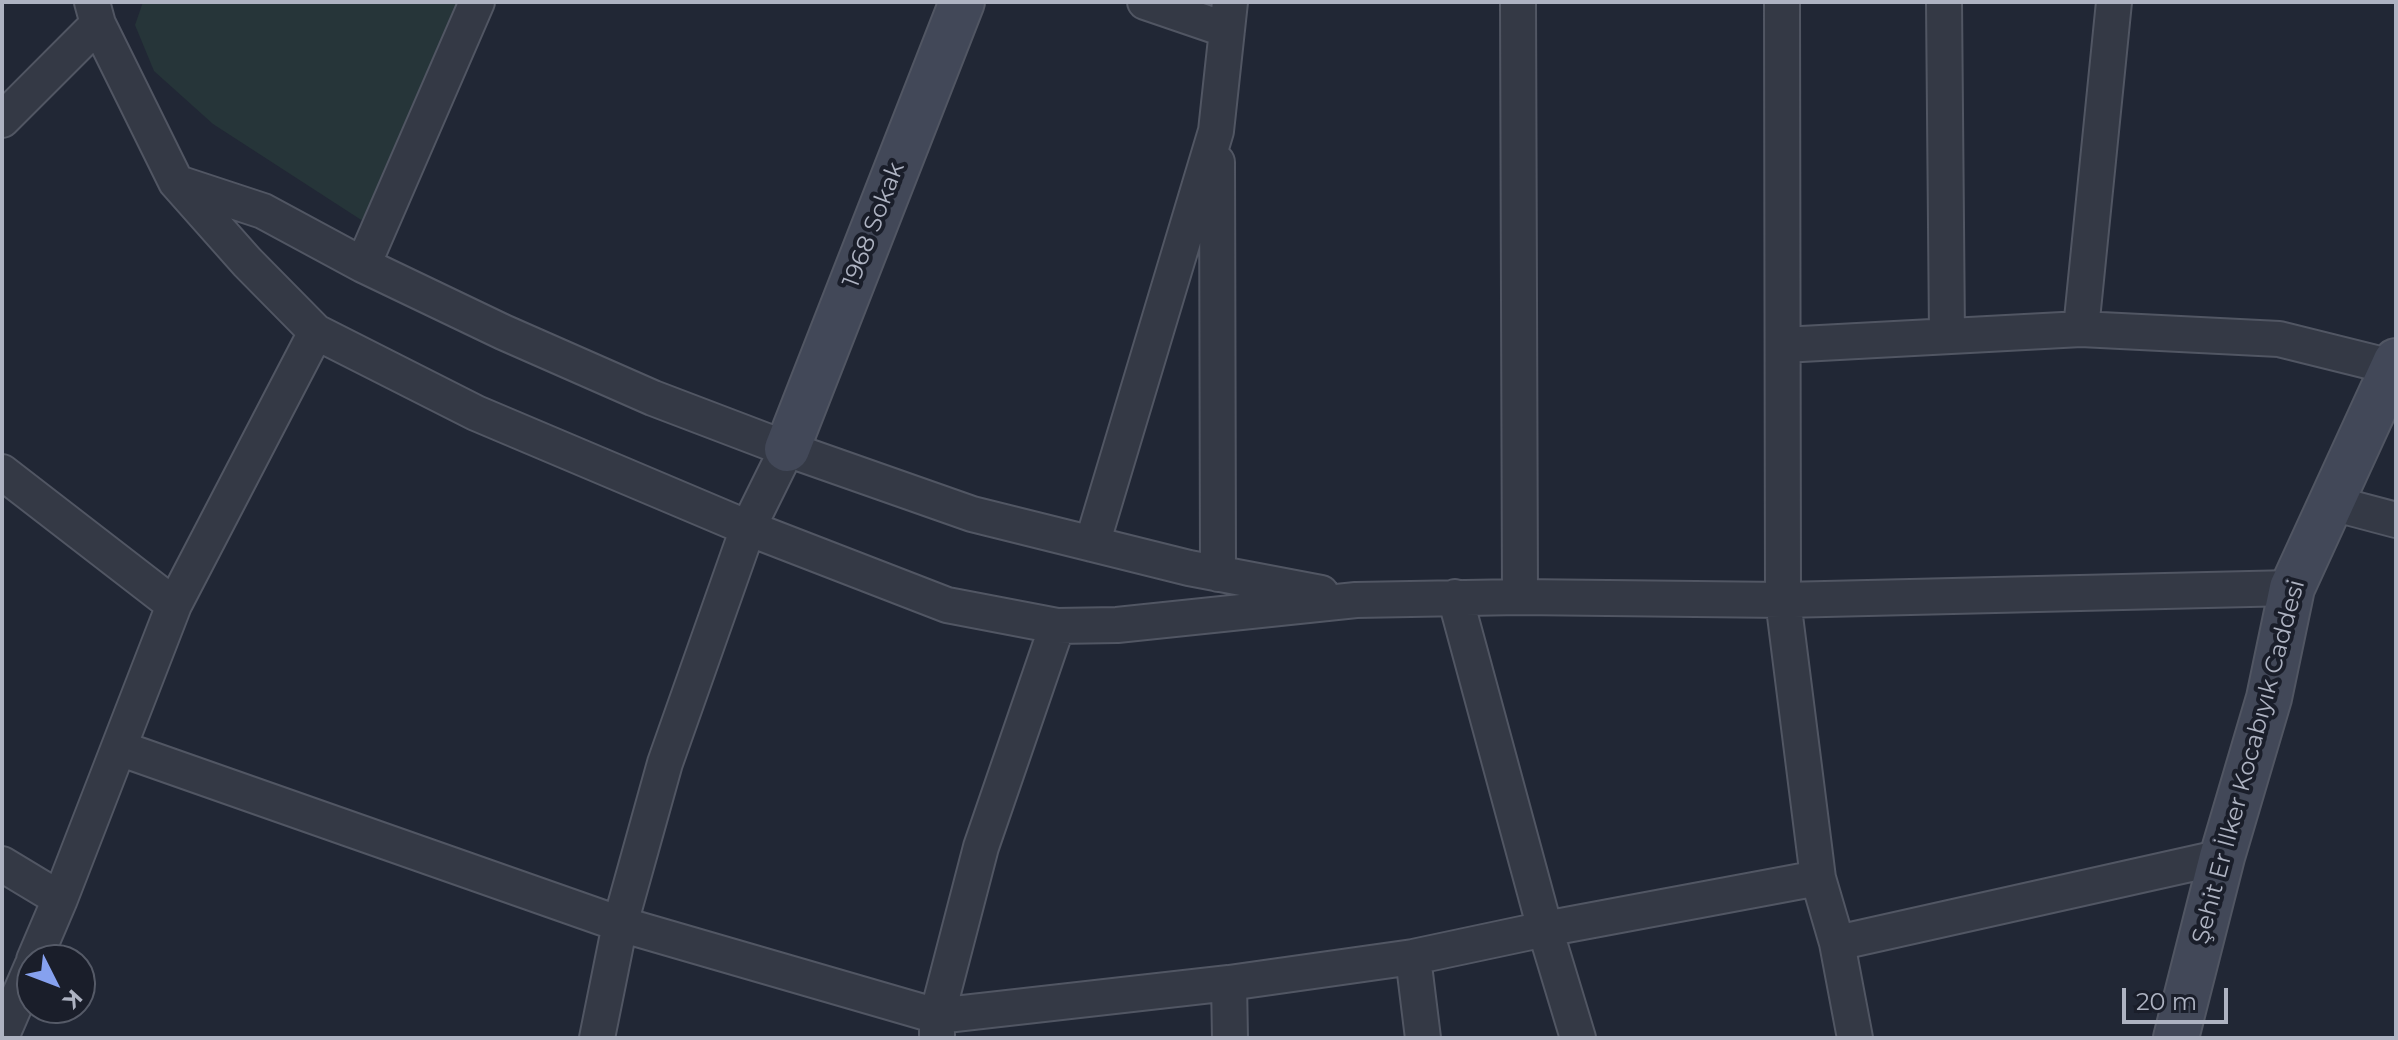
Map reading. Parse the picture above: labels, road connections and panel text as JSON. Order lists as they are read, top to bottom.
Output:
{
  "streets": {
    "main road": ["1968 Sokak", "Şehit Er İlker Kocabıyık Caddesi"]
  },
  "scale_bar": "20 m",
  "north": "bottom right"
}
